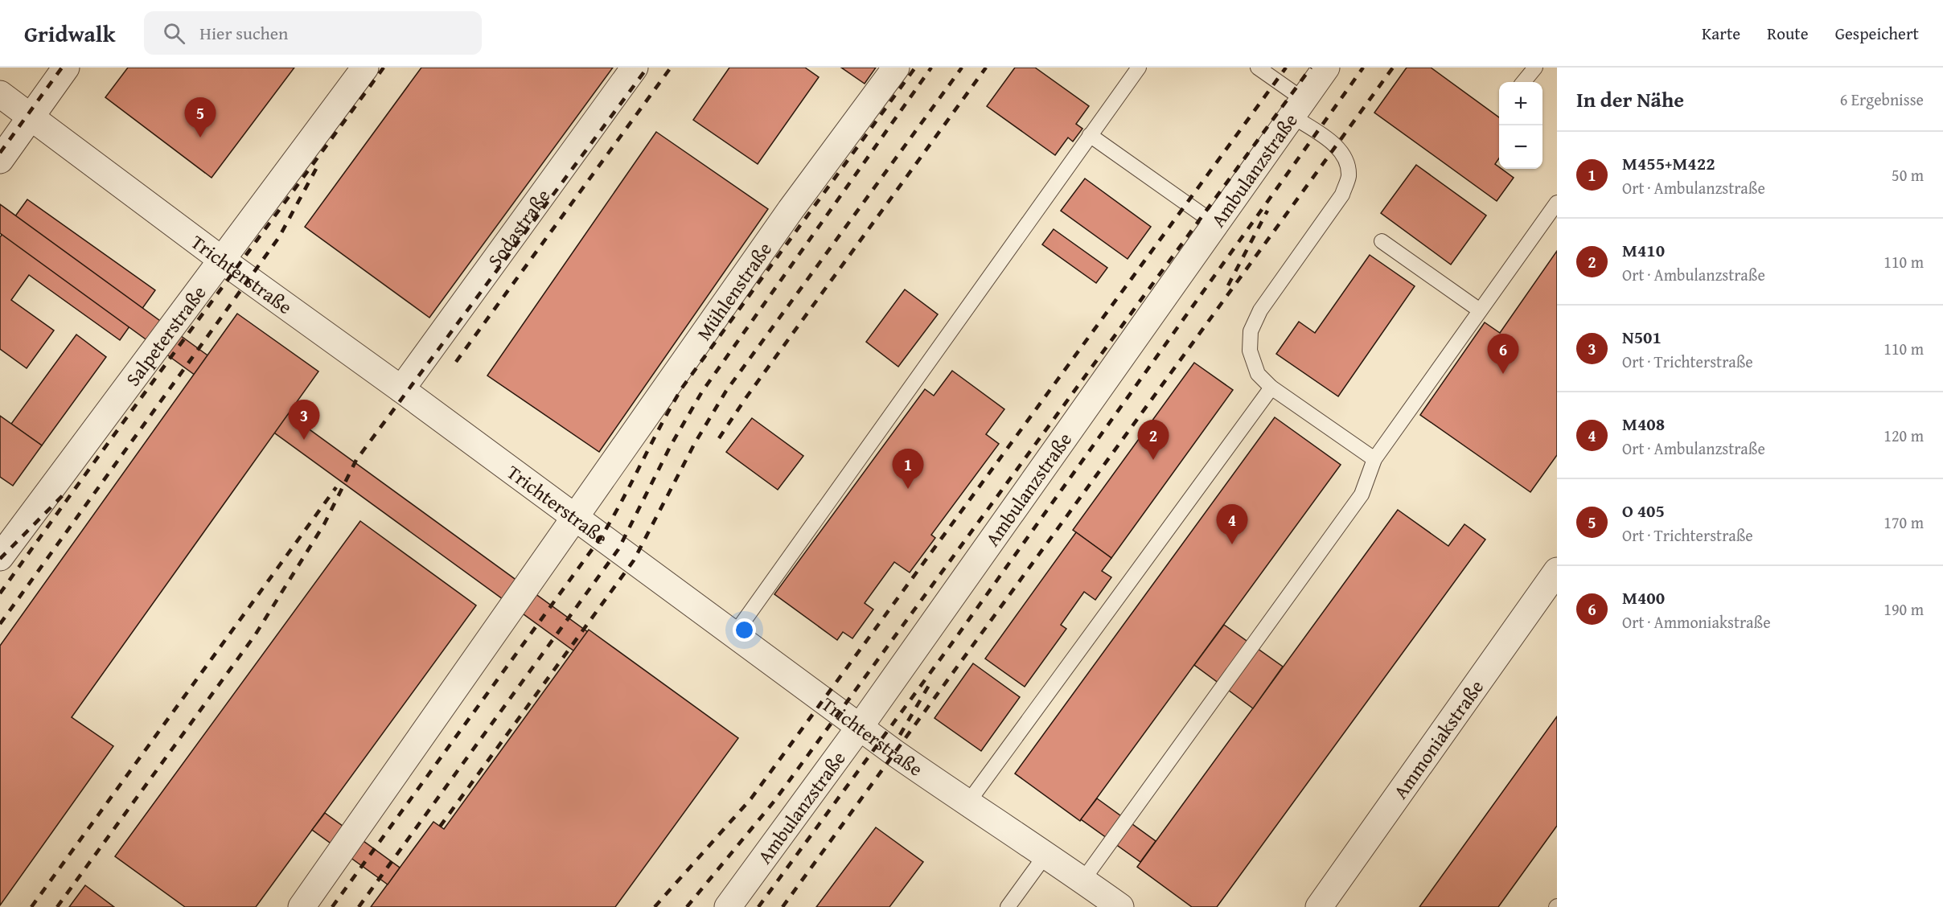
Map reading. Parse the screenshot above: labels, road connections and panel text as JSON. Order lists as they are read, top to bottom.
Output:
{
  "streets": {
    "street": [
      "Ambulanzstraße",
      "Sodastraße",
      "Trichterstraße",
      "Mühlenstraße",
      "Salpeterstraße",
      "Ammoniakstraße"
    ]
  },
  "crossings": [
    ["Ambulanzstraße", "Trichterstraße"],
    ["Sodastraße", "Trichterstraße"],
    ["Trichterstraße", "Mühlenstraße"],
    ["Trichterstraße", "Salpeterstraße"]
  ],
  "page": {
    "header": "Gridwalk",
    "search": "Hier suchen",
    "nav": ["Karte", "Route", "Gespeichert"],
    "heading": ["In der Nähe", "6 Ergebnisse"],
    "map_buttons": ["+", "−"],
    "pins": [
      "5",
      "6",
      "3",
      "2",
      "1",
      "4"
    ],
    "list": [
      {
        "mark": "1",
        "name": "M455+M422",
        "note": "Ort · Ambulanzstraße",
        "value": "50 m"
      },
      {
        "mark": "2",
        "name": "M410",
        "note": "Ort · Ambulanzstraße",
        "value": "110 m"
      },
      {
        "mark": "3",
        "name": "N501",
        "note": "Ort · Trichterstraße",
        "value": "110 m"
      },
      {
        "mark": "4",
        "name": "M408",
        "note": "Ort · Ambulanzstraße",
        "value": "120 m"
      },
      {
        "mark": "5",
        "name": "O 405",
        "note": "Ort · Trichterstraße",
        "value": "170 m"
      },
      {
        "mark": "6",
        "name": "M400",
        "note": "Ort · Ammoniakstraße",
        "value": "190 m"
      }
    ]
  }
}
